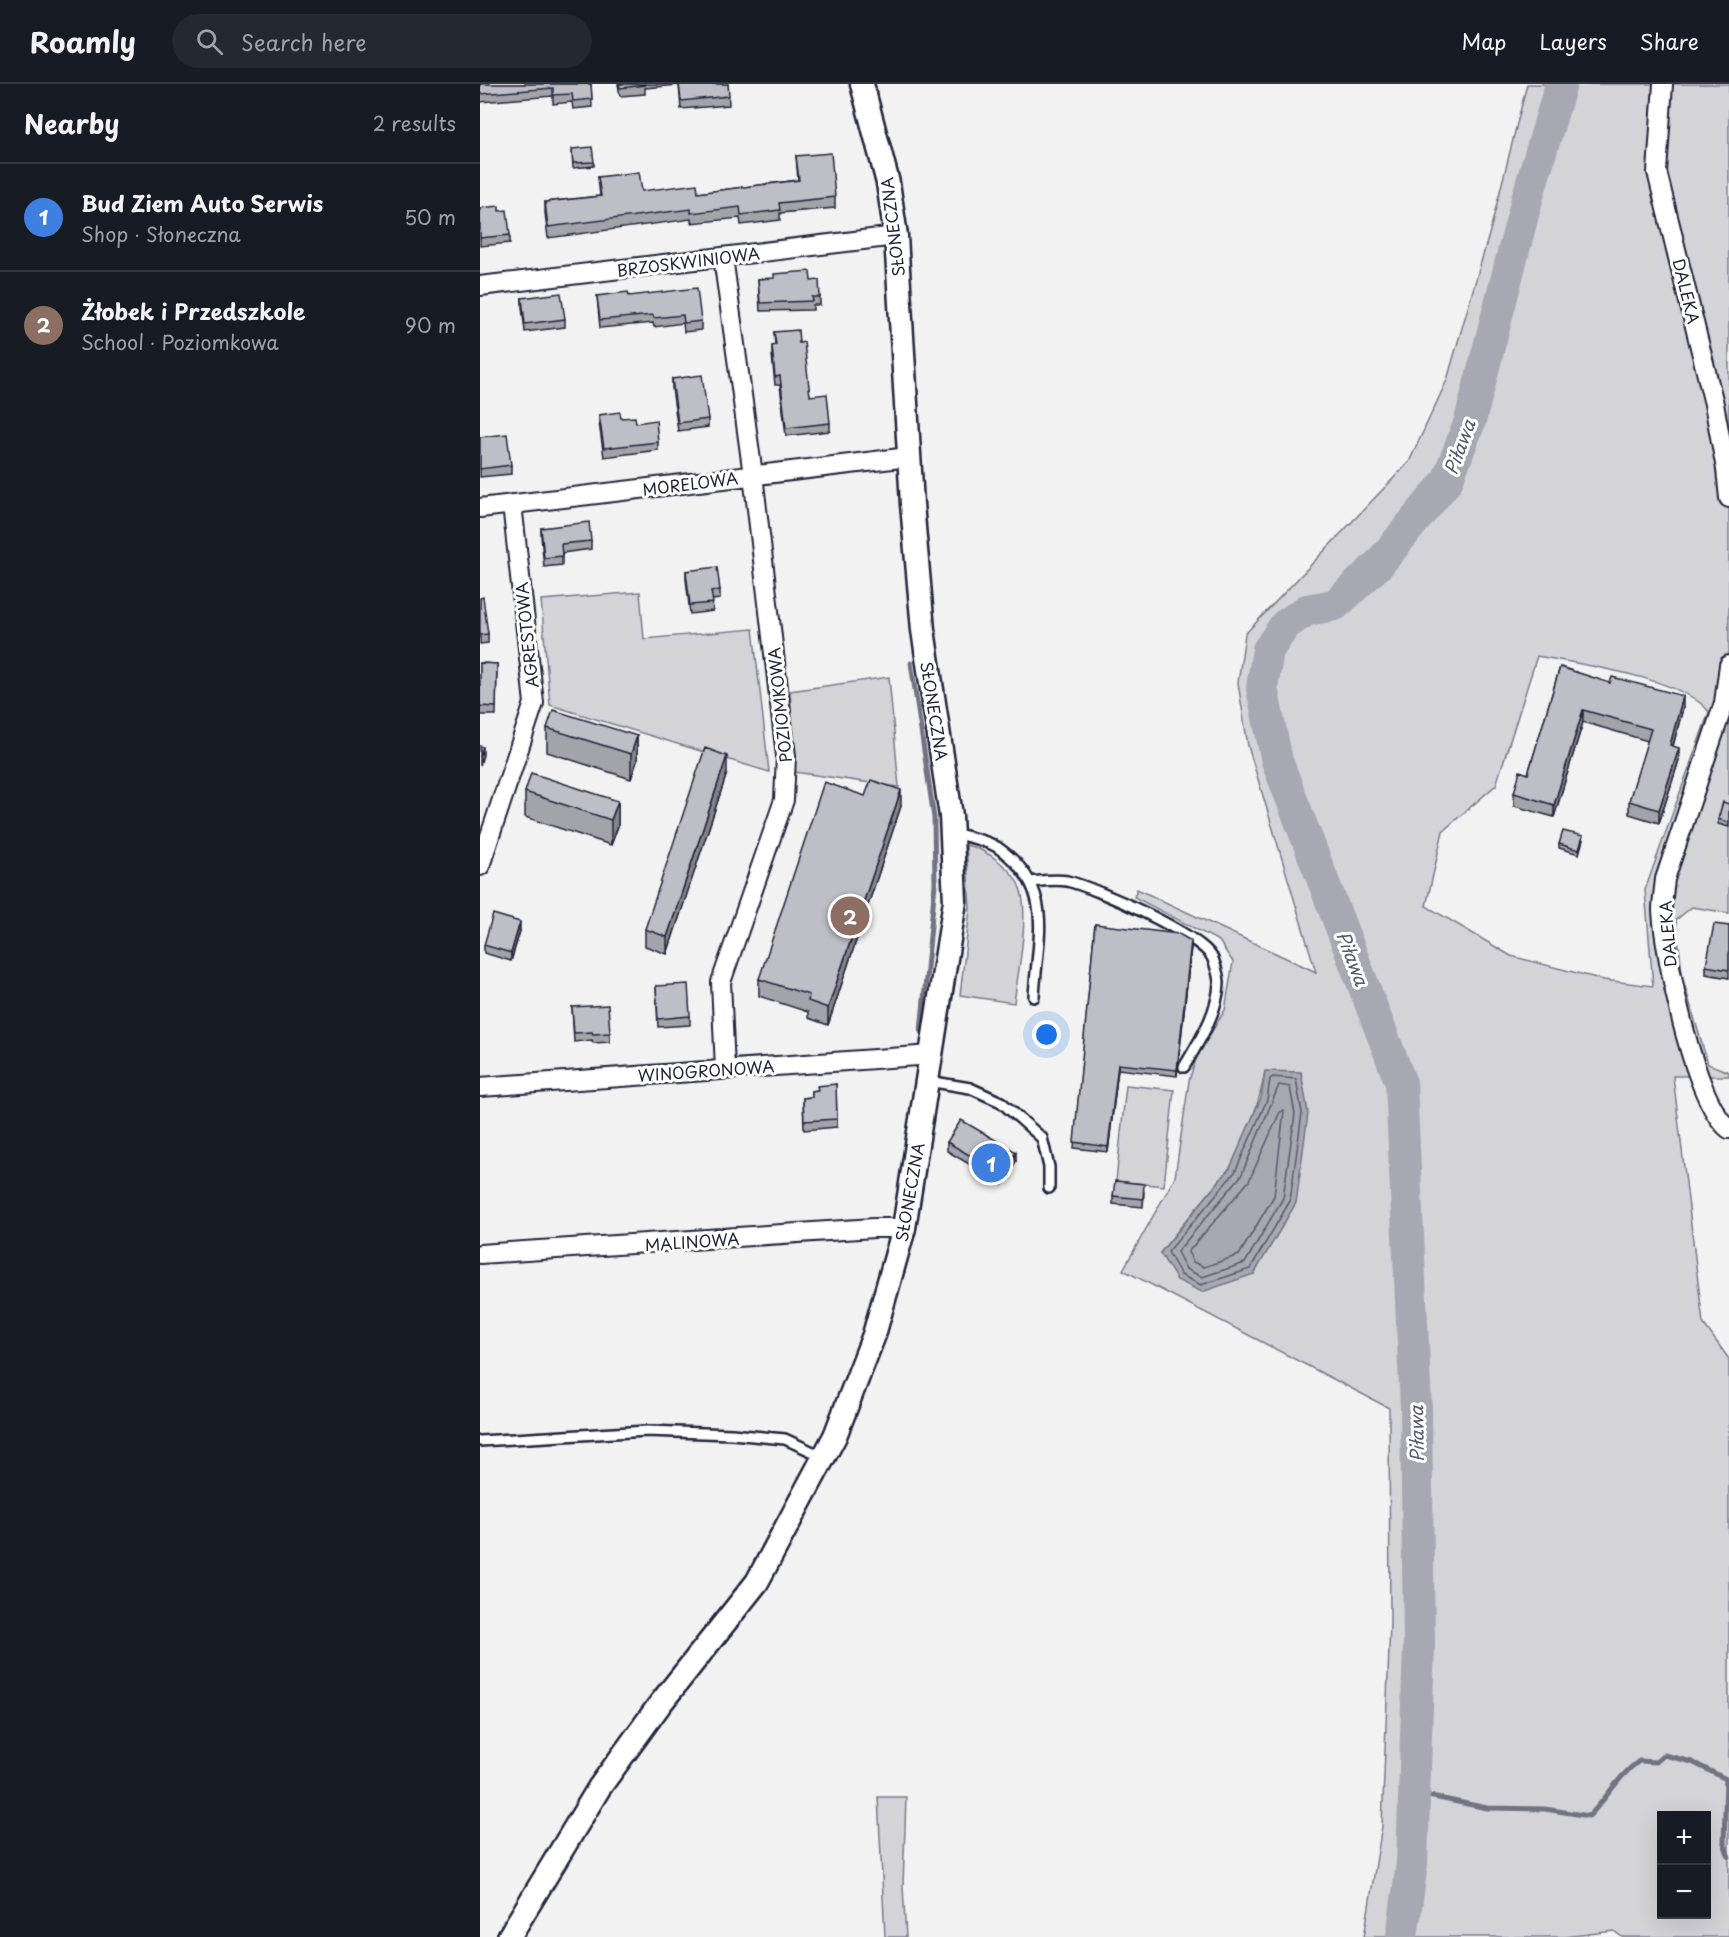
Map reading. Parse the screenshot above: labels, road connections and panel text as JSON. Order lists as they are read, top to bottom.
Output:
{
  "streets": {
    "street": [
      "SŁONECZNA",
      "BRZOSKWINIOWA",
      "DALEKA",
      "MORELOWA",
      "AGRESTOWA",
      "POZIOMKOWA",
      "WINOGRONOWA",
      "MALINOWA"
    ]
  },
  "crossings": [
    ["SŁONECZNA", "BRZOSKWINIOWA"],
    ["SŁONECZNA", "WINOGRONOWA"],
    ["SŁONECZNA", "MALINOWA"],
    ["BRZOSKWINIOWA", "MORELOWA"],
    ["MORELOWA", "AGRESTOWA"],
    ["MORELOWA", "POZIOMKOWA"],
    ["POZIOMKOWA", "WINOGRONOWA"]
  ],
  "water": ["Piława"],
  "page": {
    "header": "Roamly",
    "search": "Search here",
    "nav": ["Map", "Layers", "Share"],
    "heading": ["Nearby", "2 results"],
    "list": [
      {
        "mark": "1",
        "name": "Bud Ziem Auto Serwis",
        "note": "Shop · Słoneczna",
        "value": "50 m"
      },
      {
        "mark": "2",
        "name": "Żłobek i Przedszkole",
        "note": "School · Poziomkowa",
        "value": "90 m"
      }
    ],
    "pins": ["2", "1"],
    "map_buttons": ["+", "−"]
  }
}
